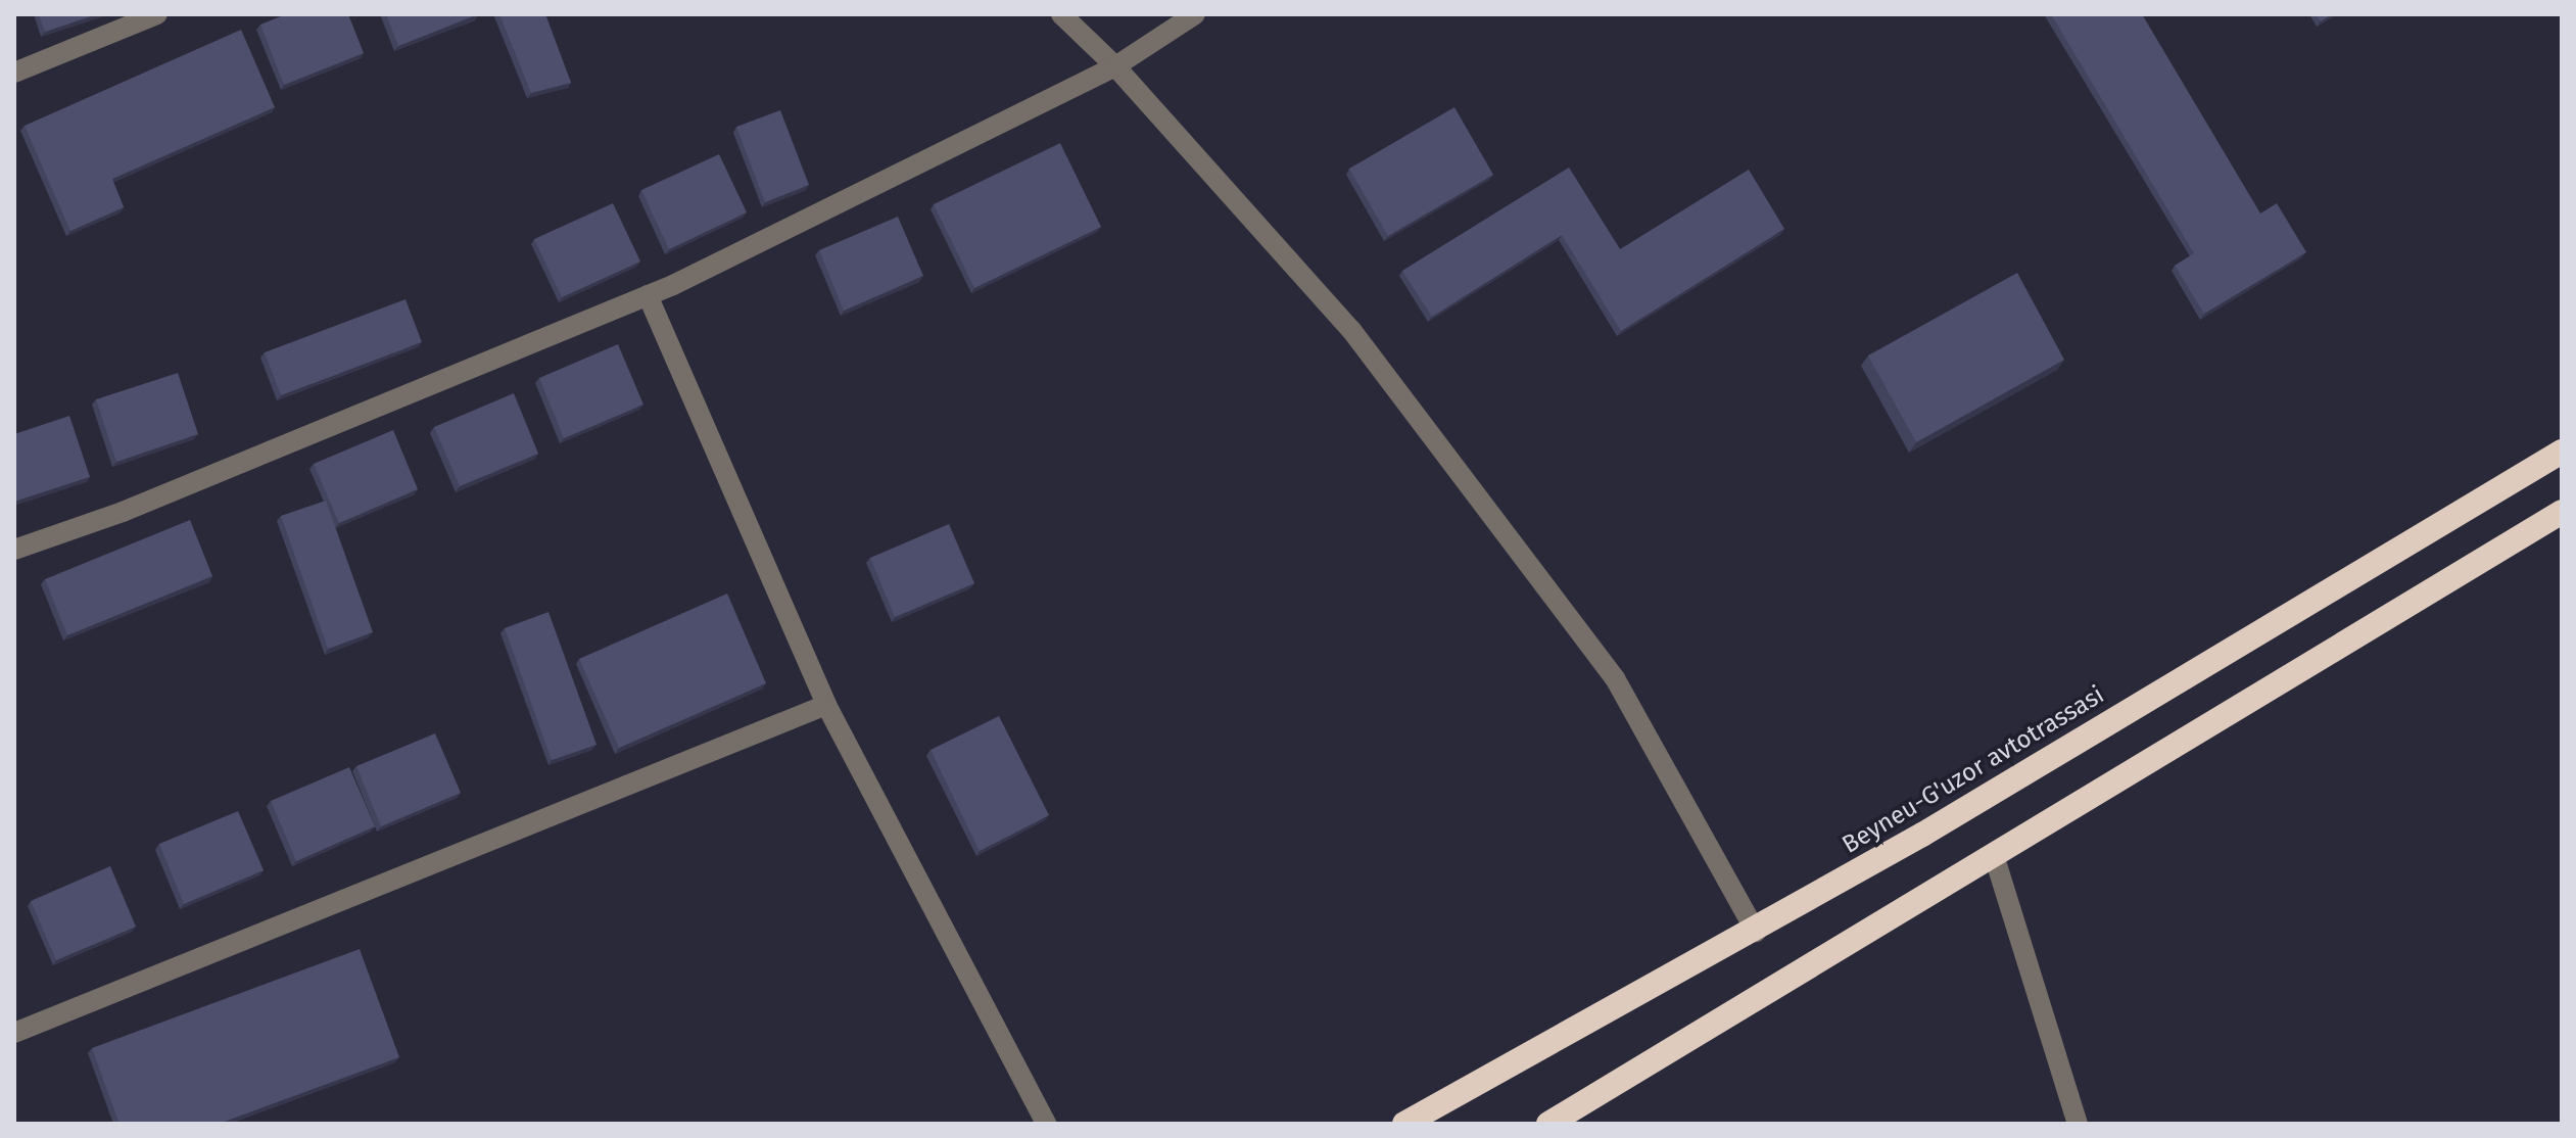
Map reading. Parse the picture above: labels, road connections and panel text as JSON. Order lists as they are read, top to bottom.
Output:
{
  "streets": {
    "highway": ["Beyneu-G'uzor avtotrassasi"]
  }
}
